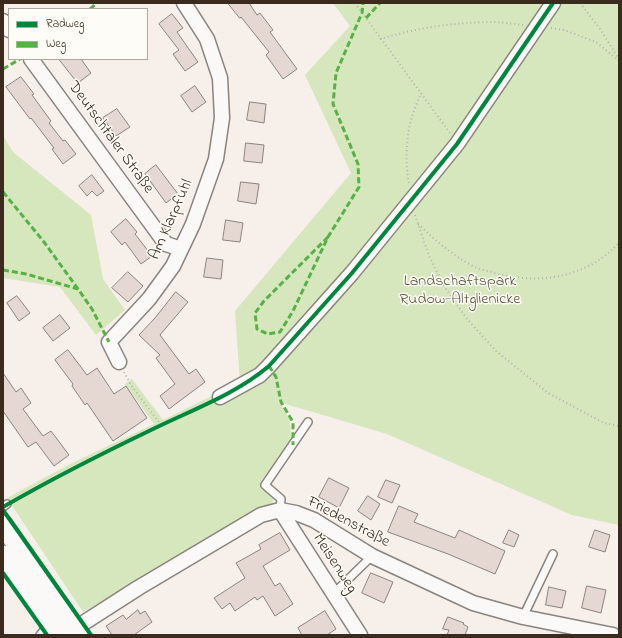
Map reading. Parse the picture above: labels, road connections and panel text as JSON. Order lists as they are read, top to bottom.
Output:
{
  "streets": {
    "street": [
      "Deutschtaler Straße",
      "Am Klarpfuhl",
      "Friedenstraße",
      "Meisenweg"
    ]
  },
  "crossings": [
    ["Deutschtaler Straße", "Am Klarpfuhl"],
    ["Friedenstraße", "Meisenweg"]
  ],
  "parks": ["Landschaftspark Rudow-Altglienicke"],
  "legend": ["Radweg", "Weg"]
}
